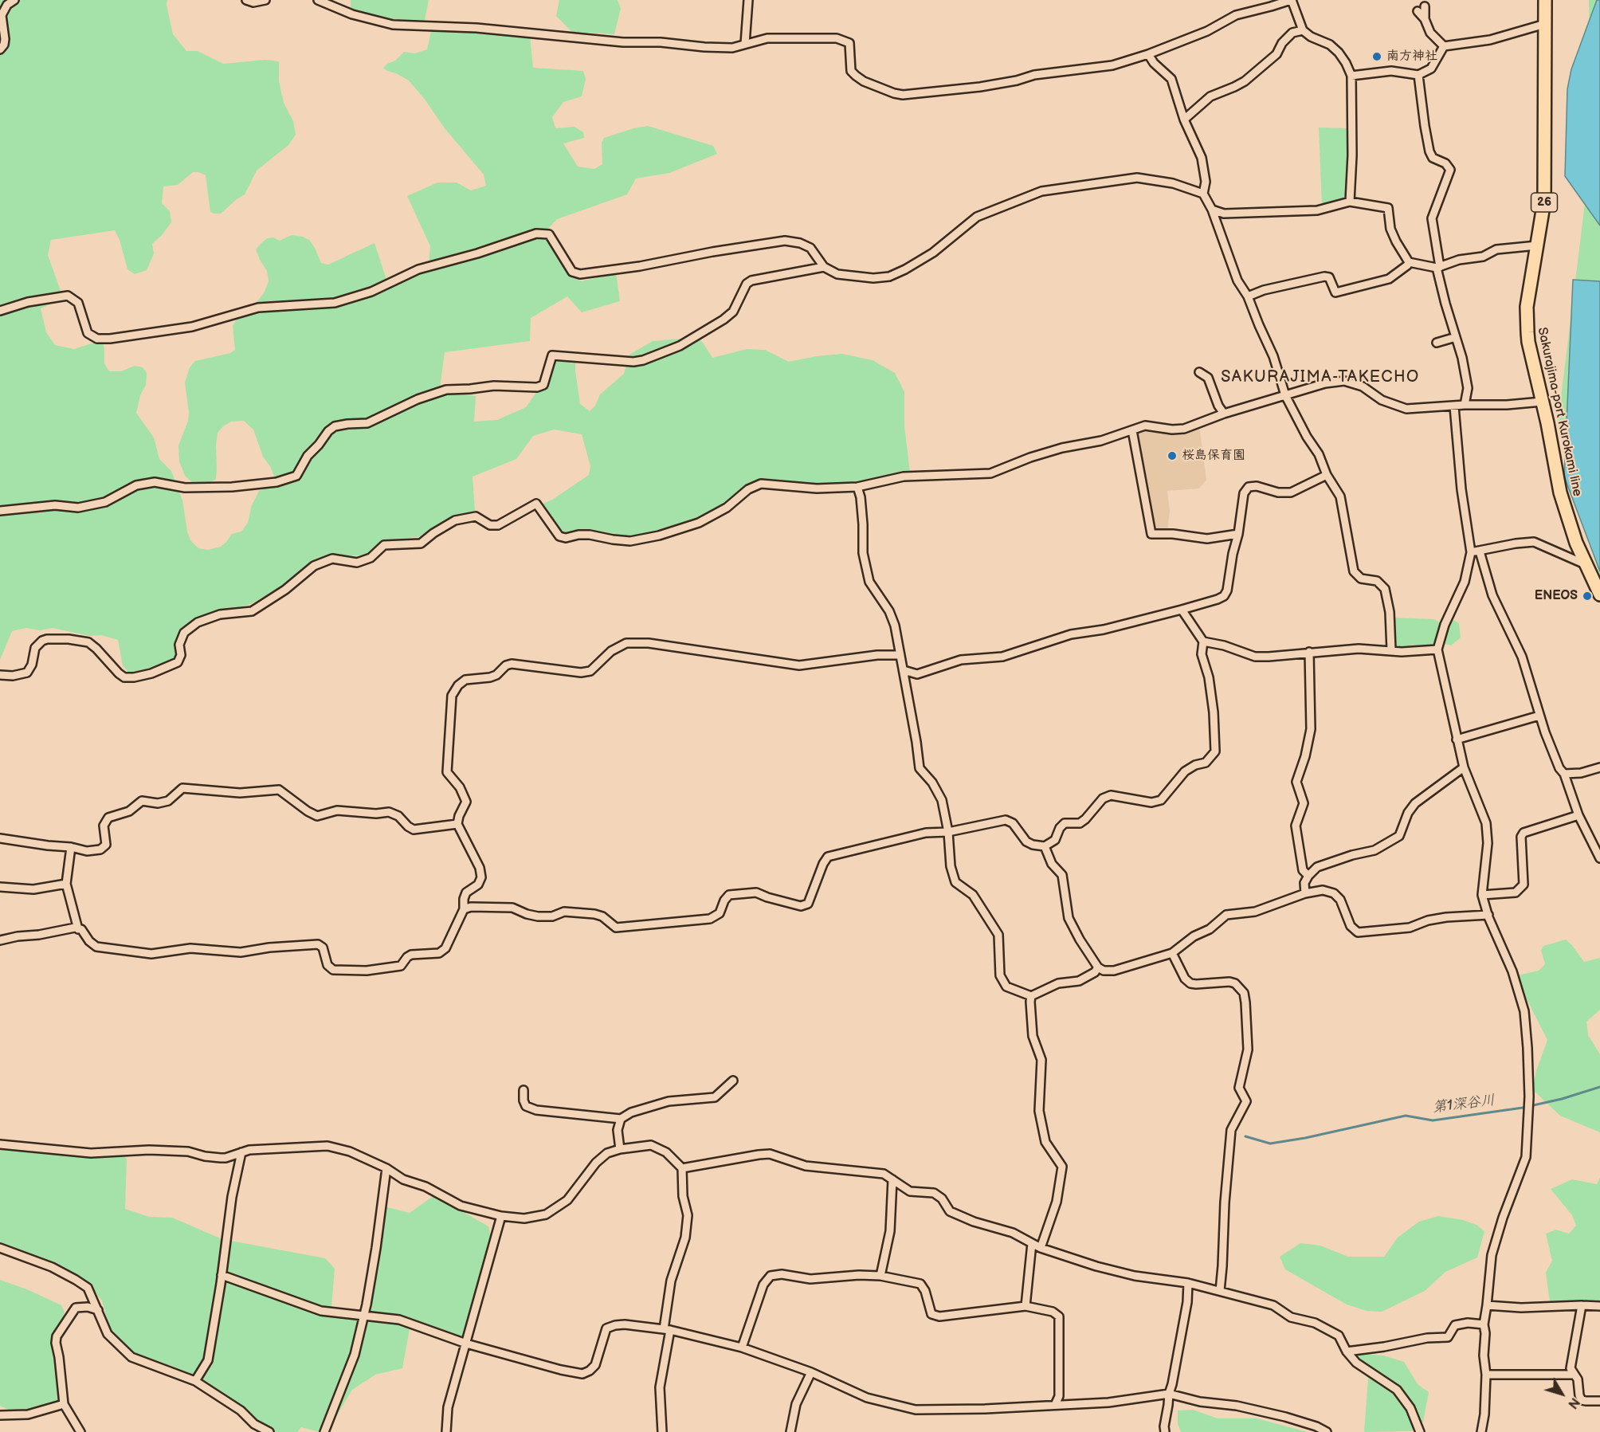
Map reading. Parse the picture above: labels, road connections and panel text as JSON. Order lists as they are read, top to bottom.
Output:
{
  "streets": {
    "main road": ["26", "Sakurajima-port Kurokami line"]
  },
  "districts": ["SAKURAJIMA-TAKECHO"],
  "water": ["第1深谷川"],
  "places": ["南方神社", "桜島保育園", "ENEOS"],
  "north": "bottom right"
}
